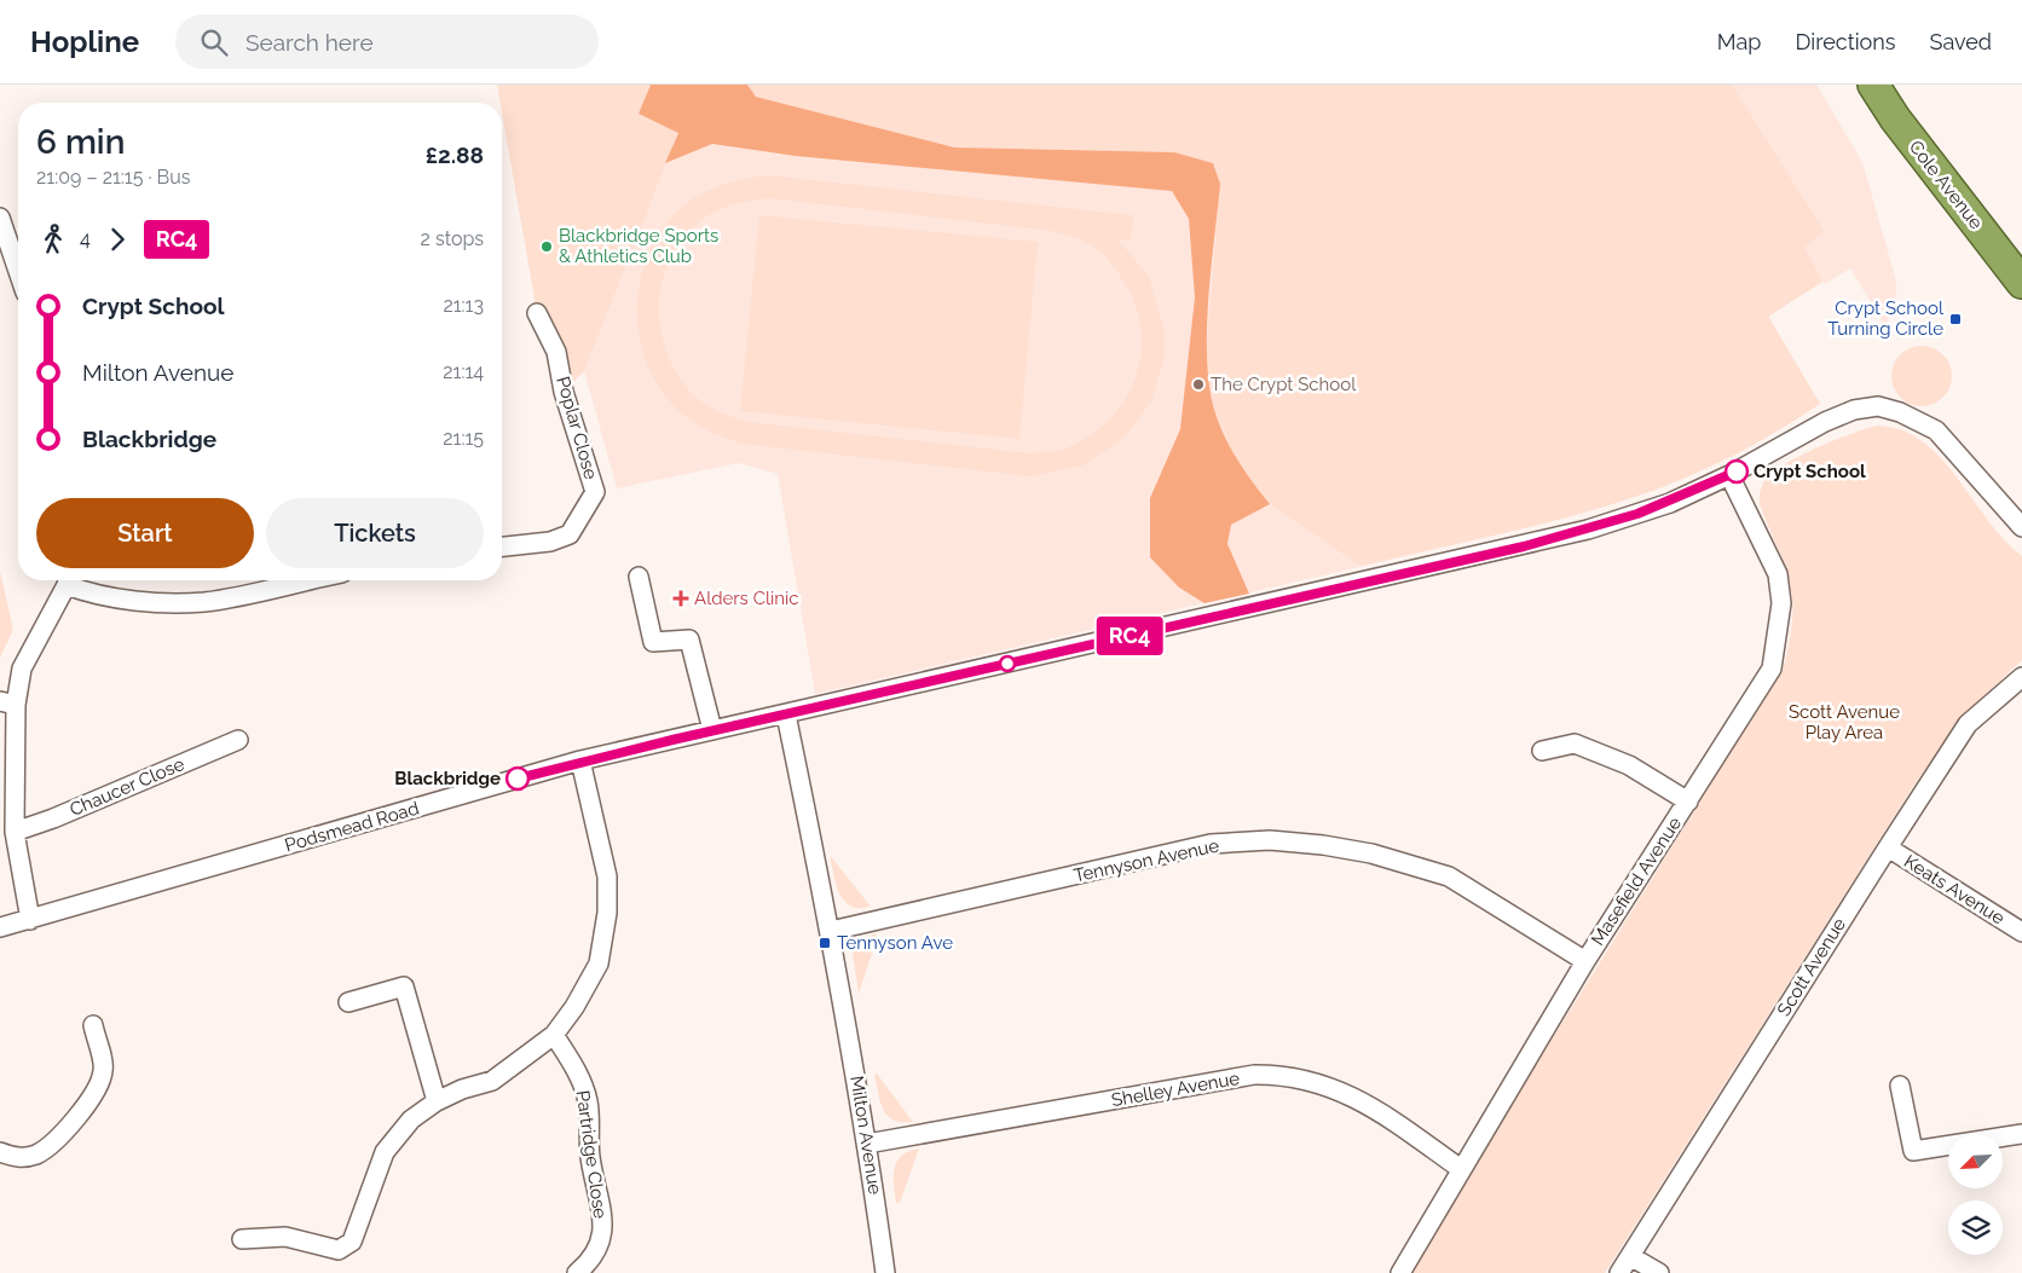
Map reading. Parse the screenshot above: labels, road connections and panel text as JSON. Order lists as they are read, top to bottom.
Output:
{
  "streets": {
    "highway": ["Cole Avenue"],
    "street": [
      "Poplar Close",
      "Chaucer Close",
      "Podsmead Road",
      "Tennyson Avenue",
      "Masefield Avenue",
      "Keats Avenue",
      "Scott Avenue",
      "Shelley Avenue",
      "Milton Avenue",
      "Partridge Close"
    ]
  },
  "crossings": [
    ["Podsmead Road", "Masefield Avenue"],
    ["Podsmead Road", "Milton Avenue"],
    ["Tennyson Avenue", "Masefield Avenue"],
    ["Tennyson Avenue", "Milton Avenue"],
    ["Masefield Avenue", "Shelley Avenue"],
    ["Keats Avenue", "Scott Avenue"],
    ["Shelley Avenue", "Milton Avenue"]
  ],
  "parks": ["Scott Avenue Play Area"],
  "places": {
    "other": [
      "Blackbridge Sports & Athletics Club",
      "The Crypt School",
      "Crypt School",
      "Blackbridge"
    ],
    "transit": ["Crypt School Turning Circle", "Tennyson Ave"],
    "health": ["Alders Clinic"]
  },
  "lines": ["bus line RC4"],
  "north": "bottom left",
  "page": {
    "header": "Hopline",
    "search": "Search here",
    "nav": ["Map", "Directions", "Saved"],
    "on_map": "RC4",
    "heading": ["6 min", "21:09 – 21:15 · Bus", "£2.88"],
    "legs": ["4", "RC4", "2 stops"],
    "list": [
      {
        "name": "Crypt School",
        "value": "21:13"
      },
      {
        "name": "Milton Avenue",
        "value": "21:14"
      },
      {
        "name": "Blackbridge",
        "value": "21:15"
      }
    ],
    "buttons": ["Start", "Tickets"]
  }
}
